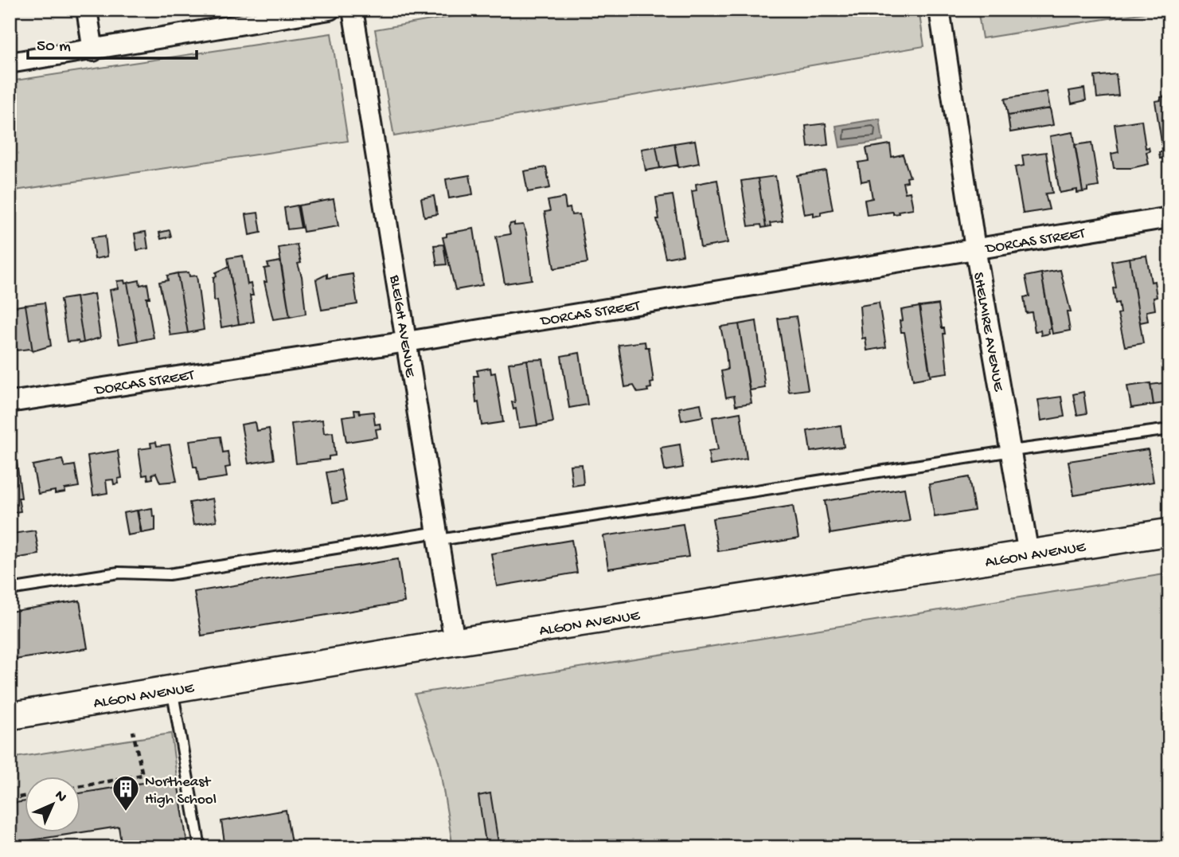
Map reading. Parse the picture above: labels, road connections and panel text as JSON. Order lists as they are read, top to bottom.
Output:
{
  "streets": {
    "street": [
      "DORCAS STREET",
      "BLEIGH AVENUE",
      "SHELMIRE AVENUE",
      "ALGON AVENUE"
    ]
  },
  "crossings": [
    ["DORCAS STREET", "BLEIGH AVENUE"],
    ["DORCAS STREET", "SHELMIRE AVENUE"],
    ["BLEIGH AVENUE", "ALGON AVENUE"],
    ["SHELMIRE AVENUE", "ALGON AVENUE"]
  ],
  "places": {
    "building": ["Northeast High School"]
  },
  "scale_bar": "50 m",
  "north": "top right"
}
